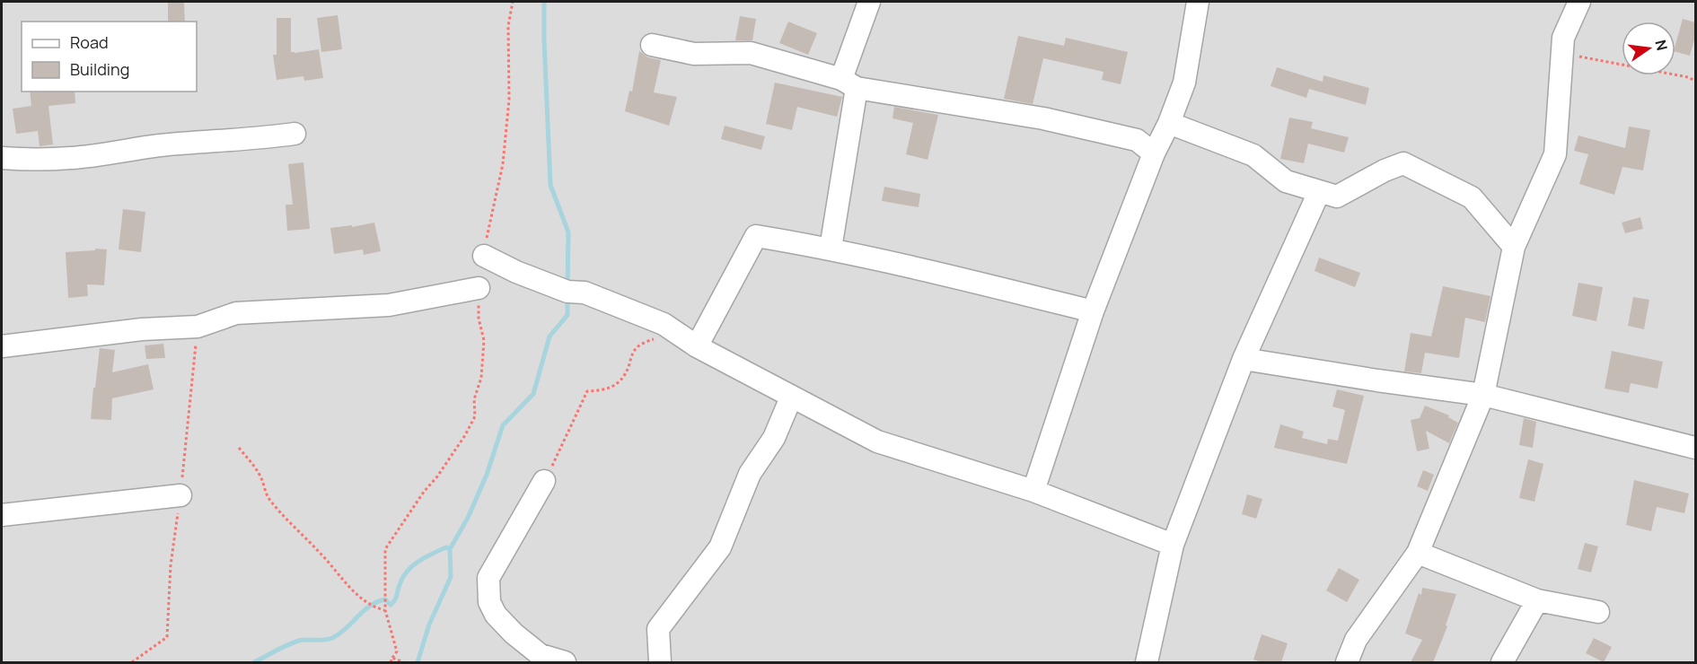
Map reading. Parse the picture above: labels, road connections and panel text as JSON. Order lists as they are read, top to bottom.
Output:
{
  "legend": ["Road", "Building"],
  "north": "right"
}
